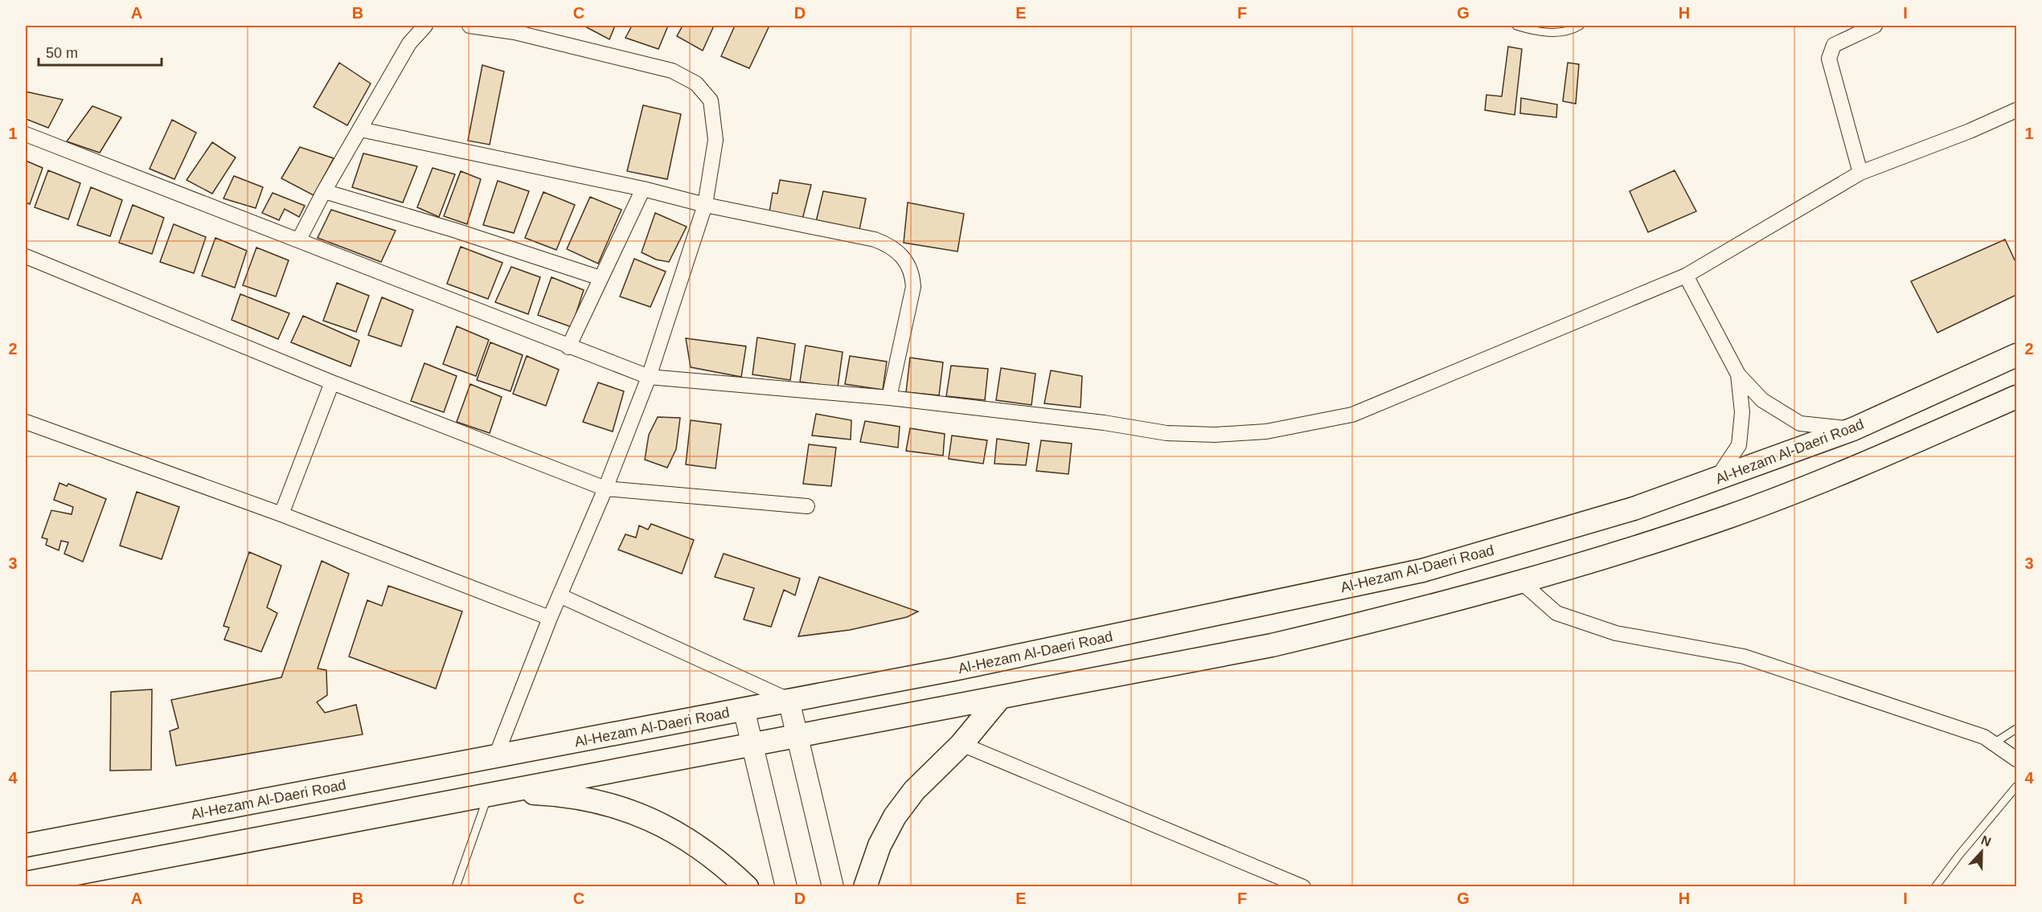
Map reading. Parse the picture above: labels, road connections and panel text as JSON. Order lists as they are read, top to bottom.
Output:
{
  "streets": {
    "main road": ["Al-Hezam Al-Daeri Road"]
  },
  "scale_bar": "50 m",
  "north": "top",
  "grid": {
    "columns": [
      "A",
      "B",
      "C",
      "D",
      "E",
      "F",
      "G",
      "H",
      "I"
    ],
    "rows": [
      "1",
      "2",
      "3",
      "4"
    ]
  }
}
